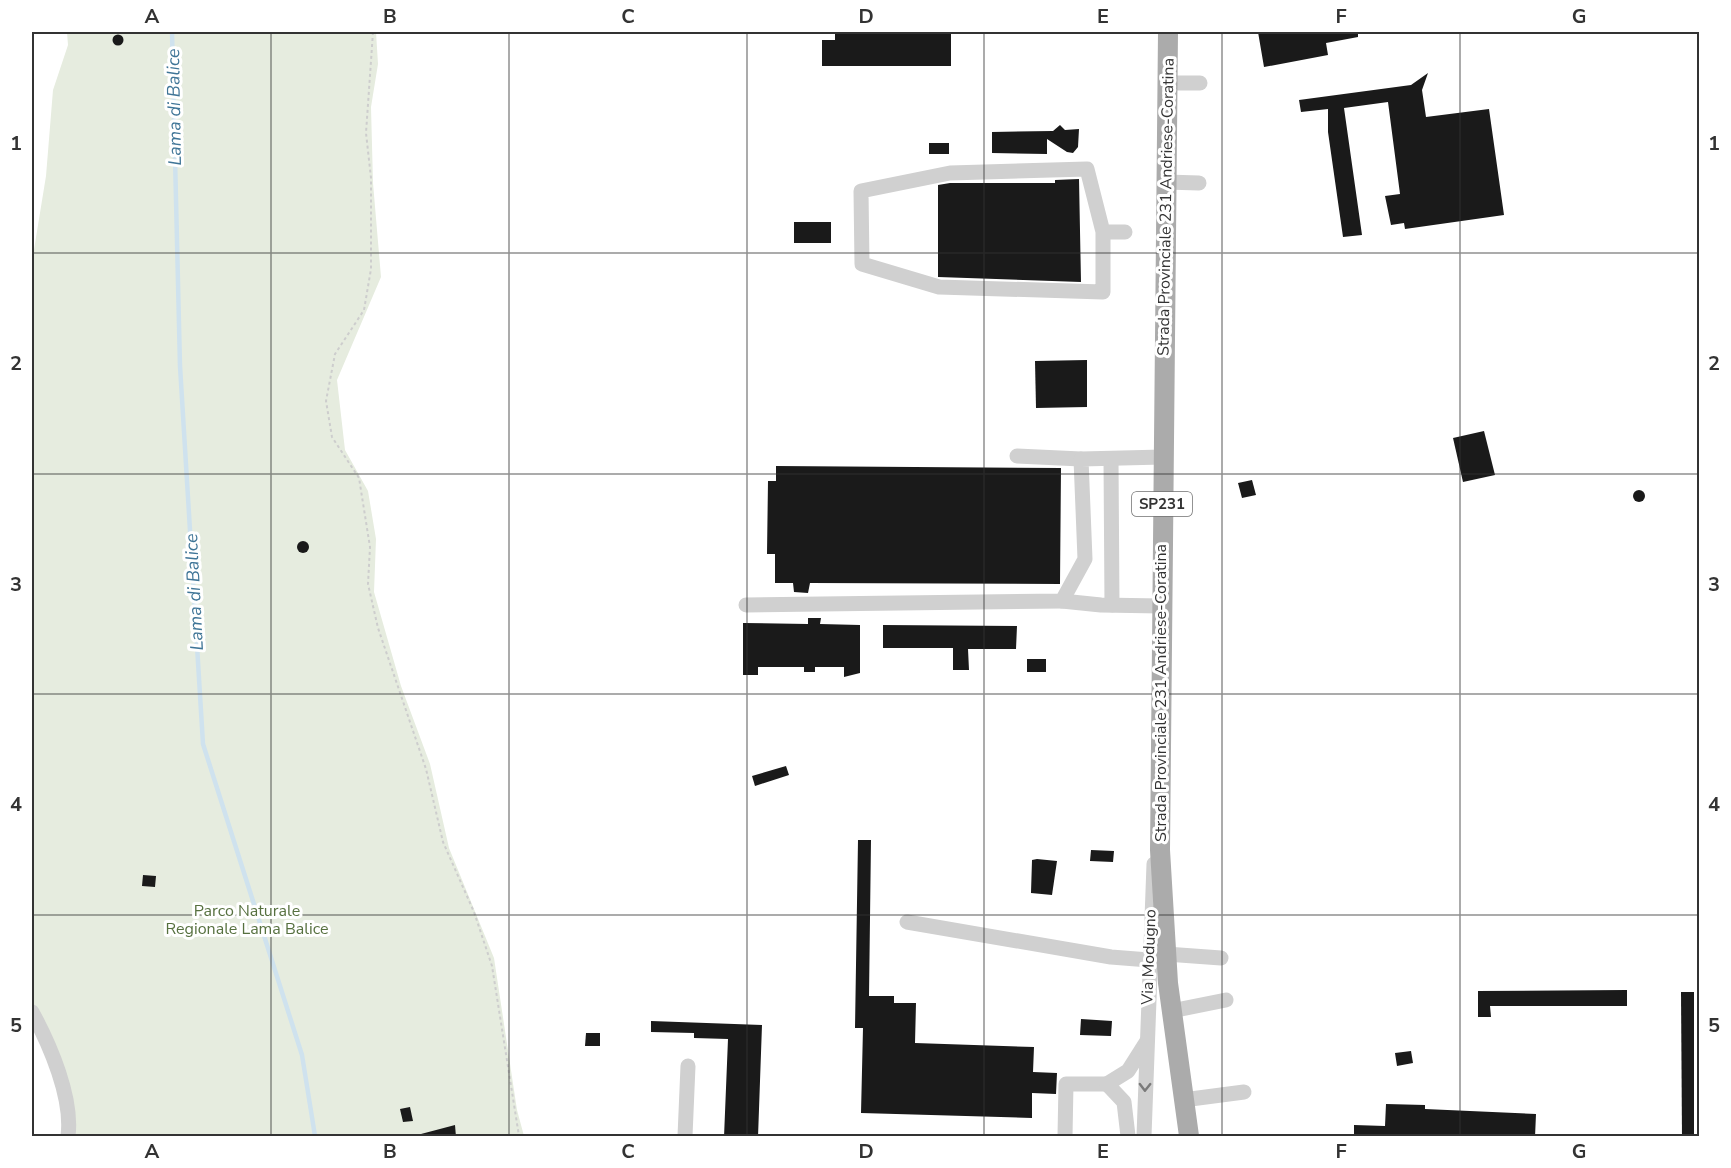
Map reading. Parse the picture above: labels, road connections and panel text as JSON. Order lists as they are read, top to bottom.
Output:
{
  "streets": {
    "main road": ["Strada Provinciale 231 Andriese-Coratina", "SP231"],
    "street": ["Via Modugno"]
  },
  "crossings": [
    ["Strada Provinciale 231 Andriese-Coratina", "Via Modugno"]
  ],
  "one_way": ["Via Modugno"],
  "water": ["Lama di Balice"],
  "parks": ["Parco Naturale Regionale Lama Balice"],
  "grid": {
    "columns": [
      "A",
      "B",
      "C",
      "D",
      "E",
      "F",
      "G"
    ],
    "rows": [
      "1",
      "2",
      "3",
      "4",
      "5"
    ]
  }
}
